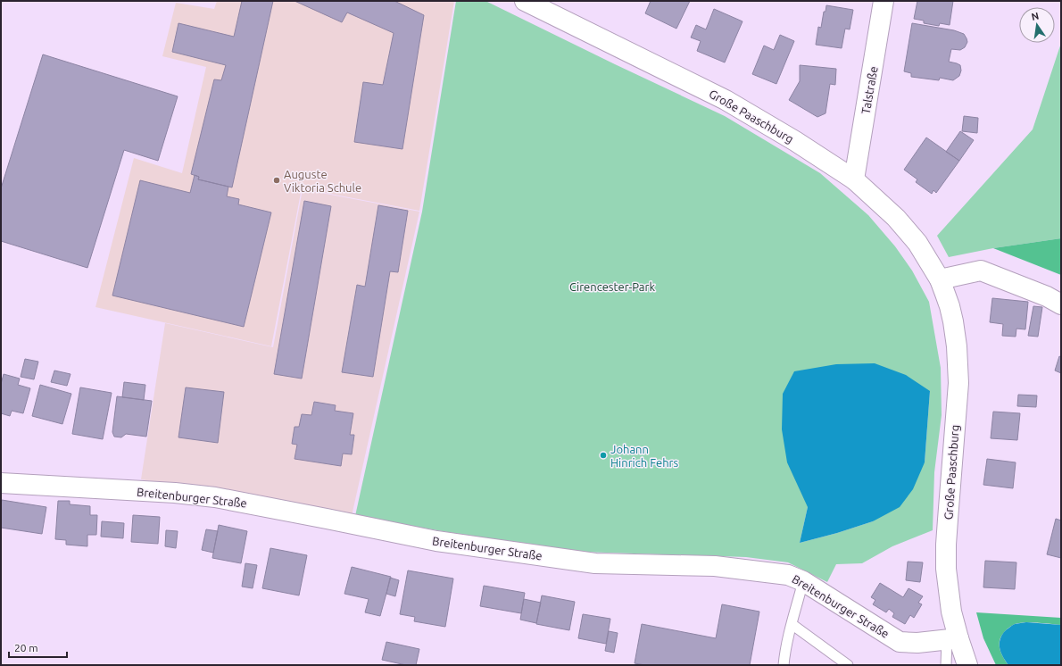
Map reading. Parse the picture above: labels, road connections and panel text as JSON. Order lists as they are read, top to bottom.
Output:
{
  "streets": {
    "street": ["Talstraße", "Große Paaschburg", "Breitenburger Straße"]
  },
  "crossings": [
    ["Talstraße", "Große Paaschburg"],
    ["Große Paaschburg", "Breitenburger Straße"]
  ],
  "parks": ["Cirencester-Park"],
  "places": ["Auguste Viktoria Schule", "Johann Hinrich Fehrs"],
  "scale_bar": "20 m",
  "north": "top"
}
